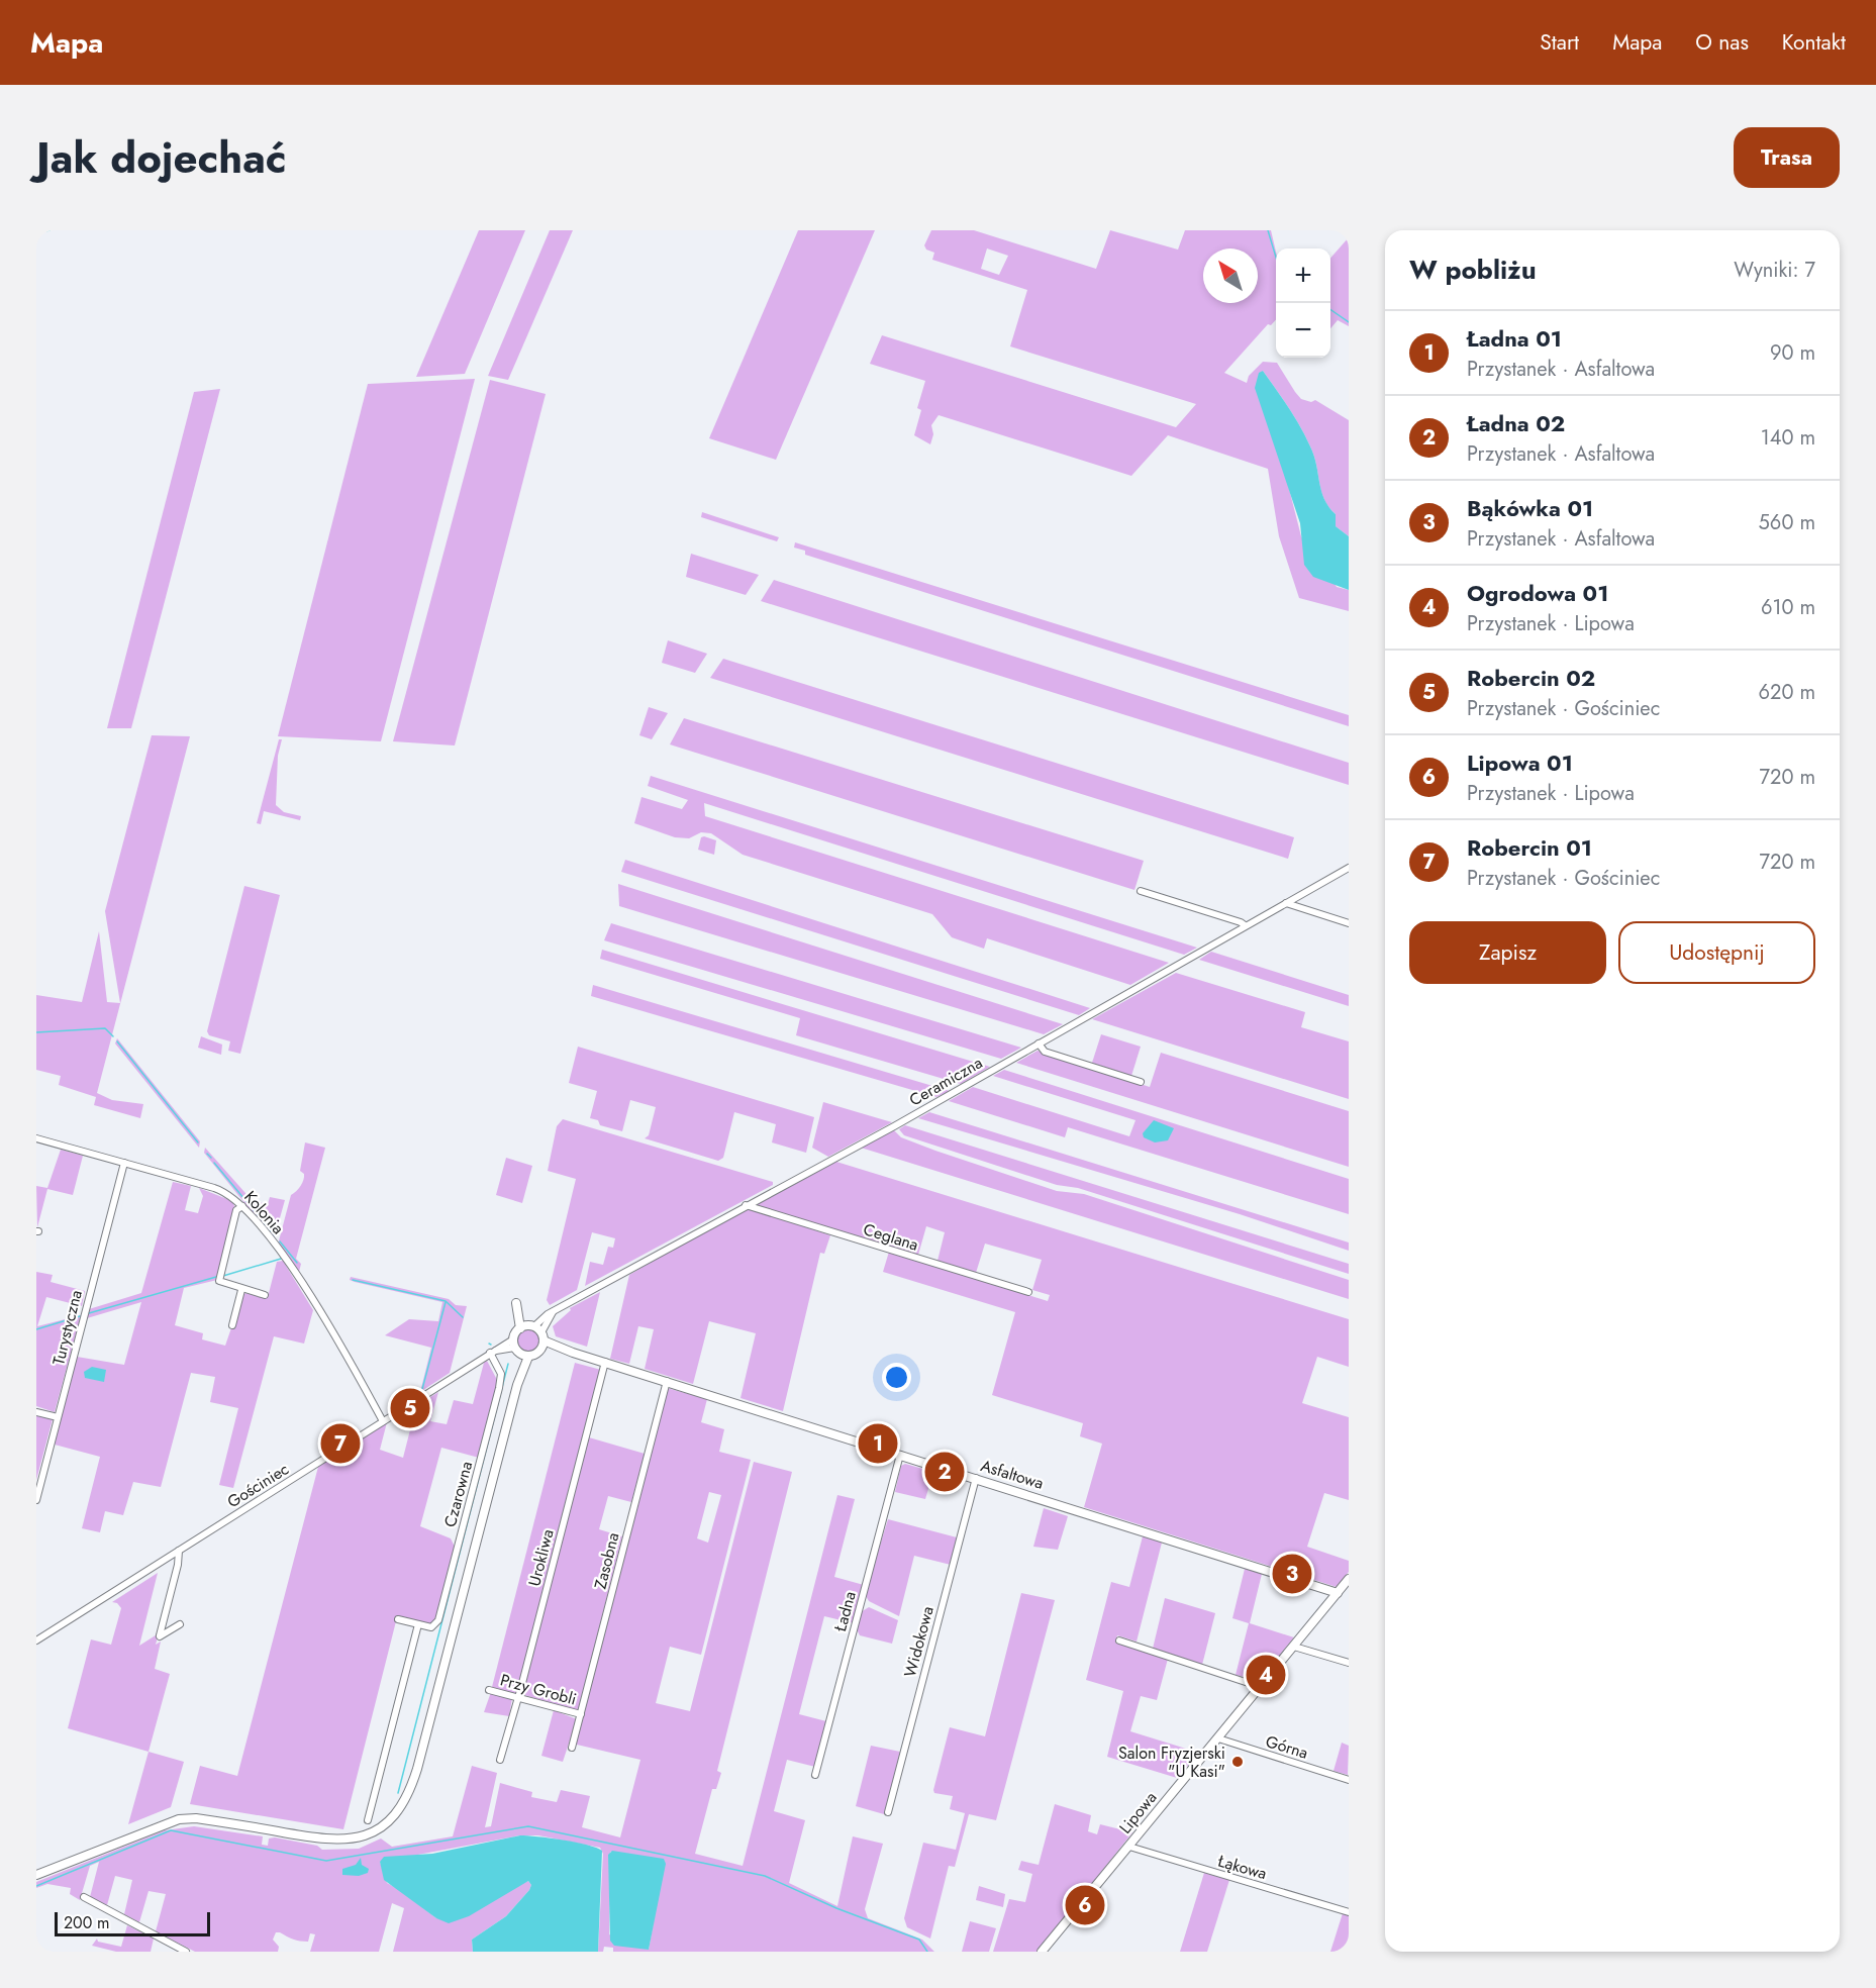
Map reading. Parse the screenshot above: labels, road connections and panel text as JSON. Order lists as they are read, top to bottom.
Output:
{
  "streets": {
    "street": [
      "Ceramiczna",
      "Kolonia",
      "Ceglana",
      "Turystyczna",
      "Asfaltowa",
      "Gościniec",
      "Czarowna",
      "Urokliwa",
      "Zasobna",
      "Ładna",
      "Widokowa",
      "Przy Grobli",
      "Górna",
      "Lipowa",
      "Łąkowa"
    ]
  },
  "crossings": [
    ["Ceramiczna", "Ceglana"],
    ["Ceramiczna", "Asfaltowa"],
    ["Kolonia", "Turystyczna"],
    ["Kolonia", "Gościniec"],
    ["Asfaltowa", "Urokliwa"],
    ["Asfaltowa", "Zasobna"],
    ["Asfaltowa", "Ładna"],
    ["Asfaltowa", "Widokowa"],
    ["Asfaltowa", "Lipowa"],
    ["Gościniec", "Czarowna"],
    ["Urokliwa", "Przy Grobli"],
    ["Zasobna", "Przy Grobli"],
    ["Górna", "Lipowa"],
    ["Lipowa", "Łąkowa"]
  ],
  "places": ["Salon Fryzjerski \"U Kasi\""],
  "scale_bar": "200 m",
  "north": "top left",
  "page": {
    "header": "Mapa",
    "nav": [
      "Start",
      "Mapa",
      "O nas",
      "Kontakt"
    ],
    "title": "Jak dojechać",
    "buttons": [
      "Trasa",
      ["Zapisz", "Udostępnij"]
    ],
    "heading": ["W pobliżu", "Wyniki: 7"],
    "map_buttons": ["+", "−"],
    "list": [
      {
        "mark": "1",
        "name": "Ładna 01",
        "note": "Przystanek · Asfaltowa",
        "value": "90 m"
      },
      {
        "mark": "2",
        "name": "Ładna 02",
        "note": "Przystanek · Asfaltowa",
        "value": "140 m"
      },
      {
        "mark": "3",
        "name": "Bąkówka 01",
        "note": "Przystanek · Asfaltowa",
        "value": "560 m"
      },
      {
        "mark": "4",
        "name": "Ogrodowa 01",
        "note": "Przystanek · Lipowa",
        "value": "610 m"
      },
      {
        "mark": "5",
        "name": "Robercin 02",
        "note": "Przystanek · Gościniec",
        "value": "620 m"
      },
      {
        "mark": "6",
        "name": "Lipowa 01",
        "note": "Przystanek · Lipowa",
        "value": "720 m"
      },
      {
        "mark": "7",
        "name": "Robercin 01",
        "note": "Przystanek · Gościniec",
        "value": "720 m"
      }
    ],
    "pins": [
      "5",
      "1",
      "7",
      "2",
      "3",
      "4",
      "6"
    ],
    "scale": "200 m"
  }
}
